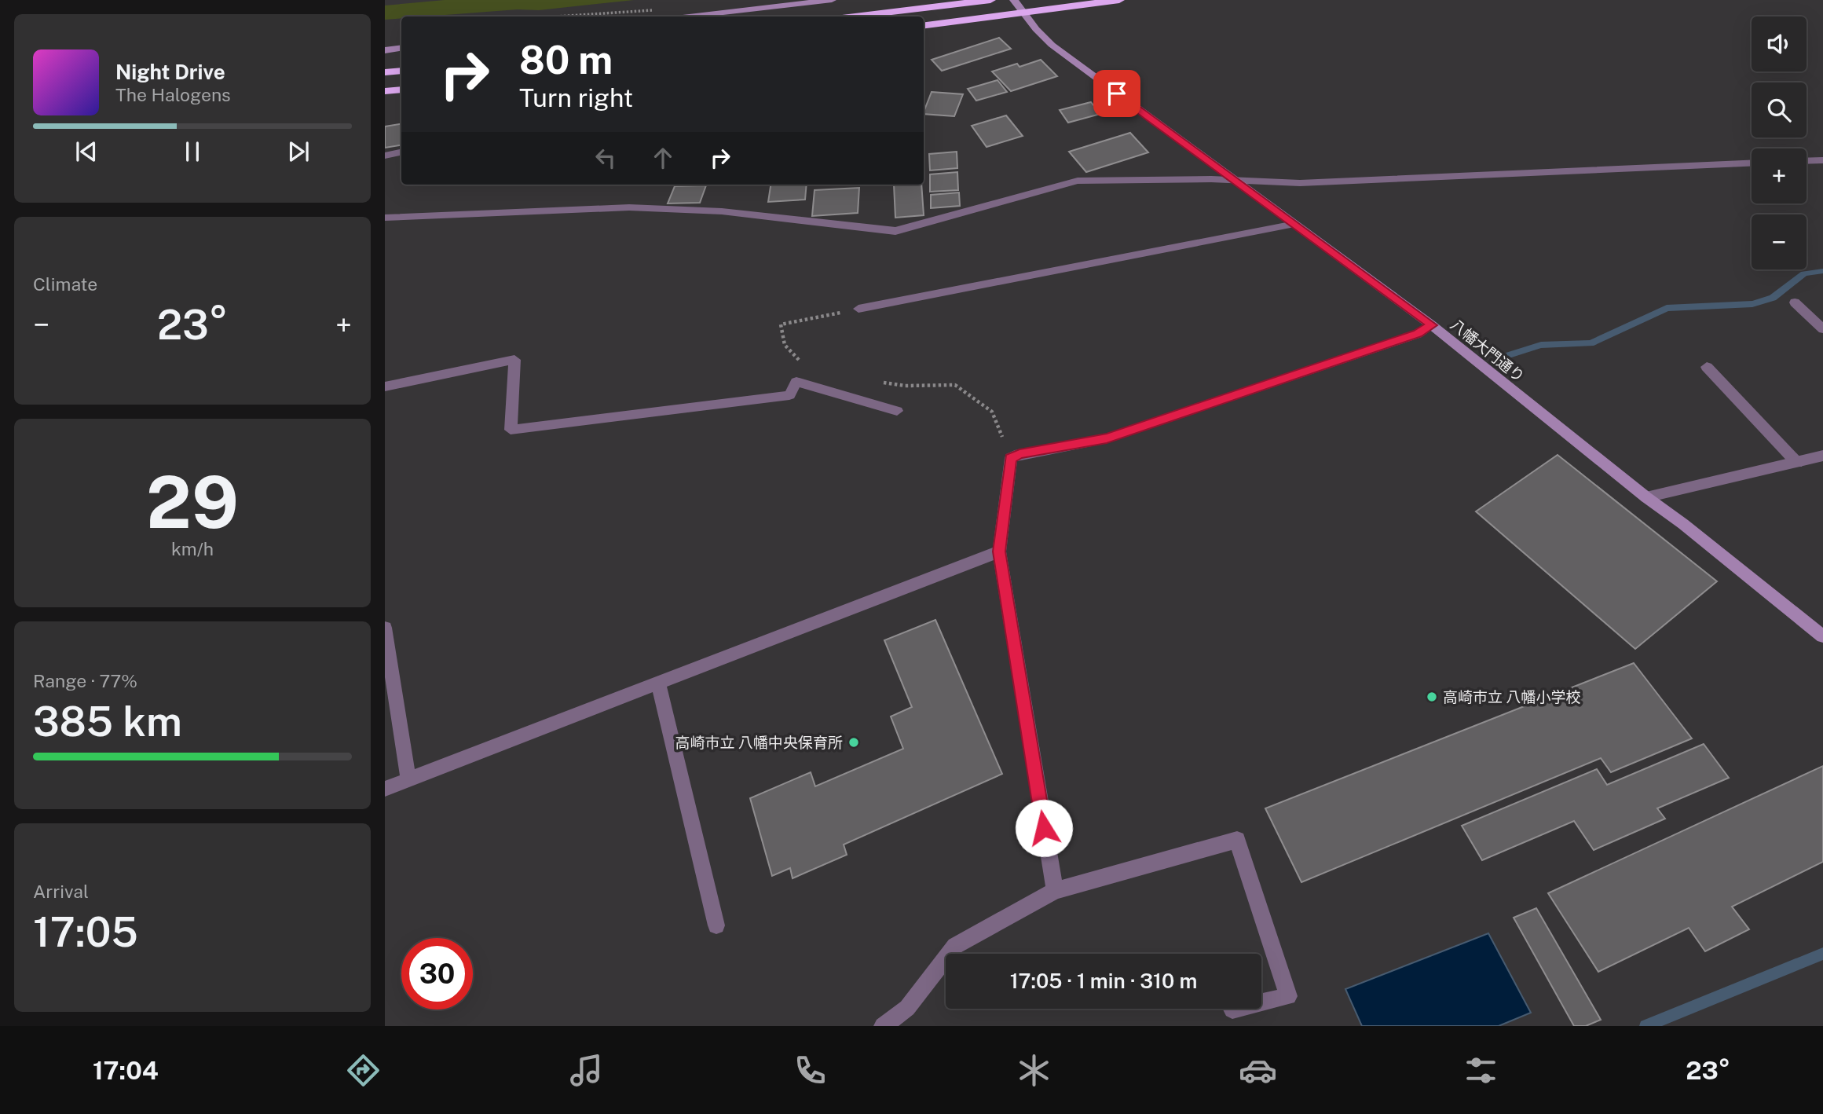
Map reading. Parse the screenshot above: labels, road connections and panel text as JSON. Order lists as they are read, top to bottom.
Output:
{
  "streets": {
    "street": ["八幡大門通り"]
  },
  "places": ["高崎市立 八幡小学校", "高崎市立 八幡中央保育所"],
  "page": {
    "map_buttons": ["+", "−"],
    "turn": ["80 m", "Turn right"],
    "song": ["Night Drive", "The Halogens"],
    "tile": [
      "Climate",
      ["29", "km/h"],
      ["Range · 77%", "385 km"],
      ["Arrival", "17:05"]
    ],
    "heat": ["−", "23°", "+"],
    "limit": "30",
    "trip": "17:05 · 1 min · 310 m",
    "tabs": ["17:04", "23°"]
  }
}
